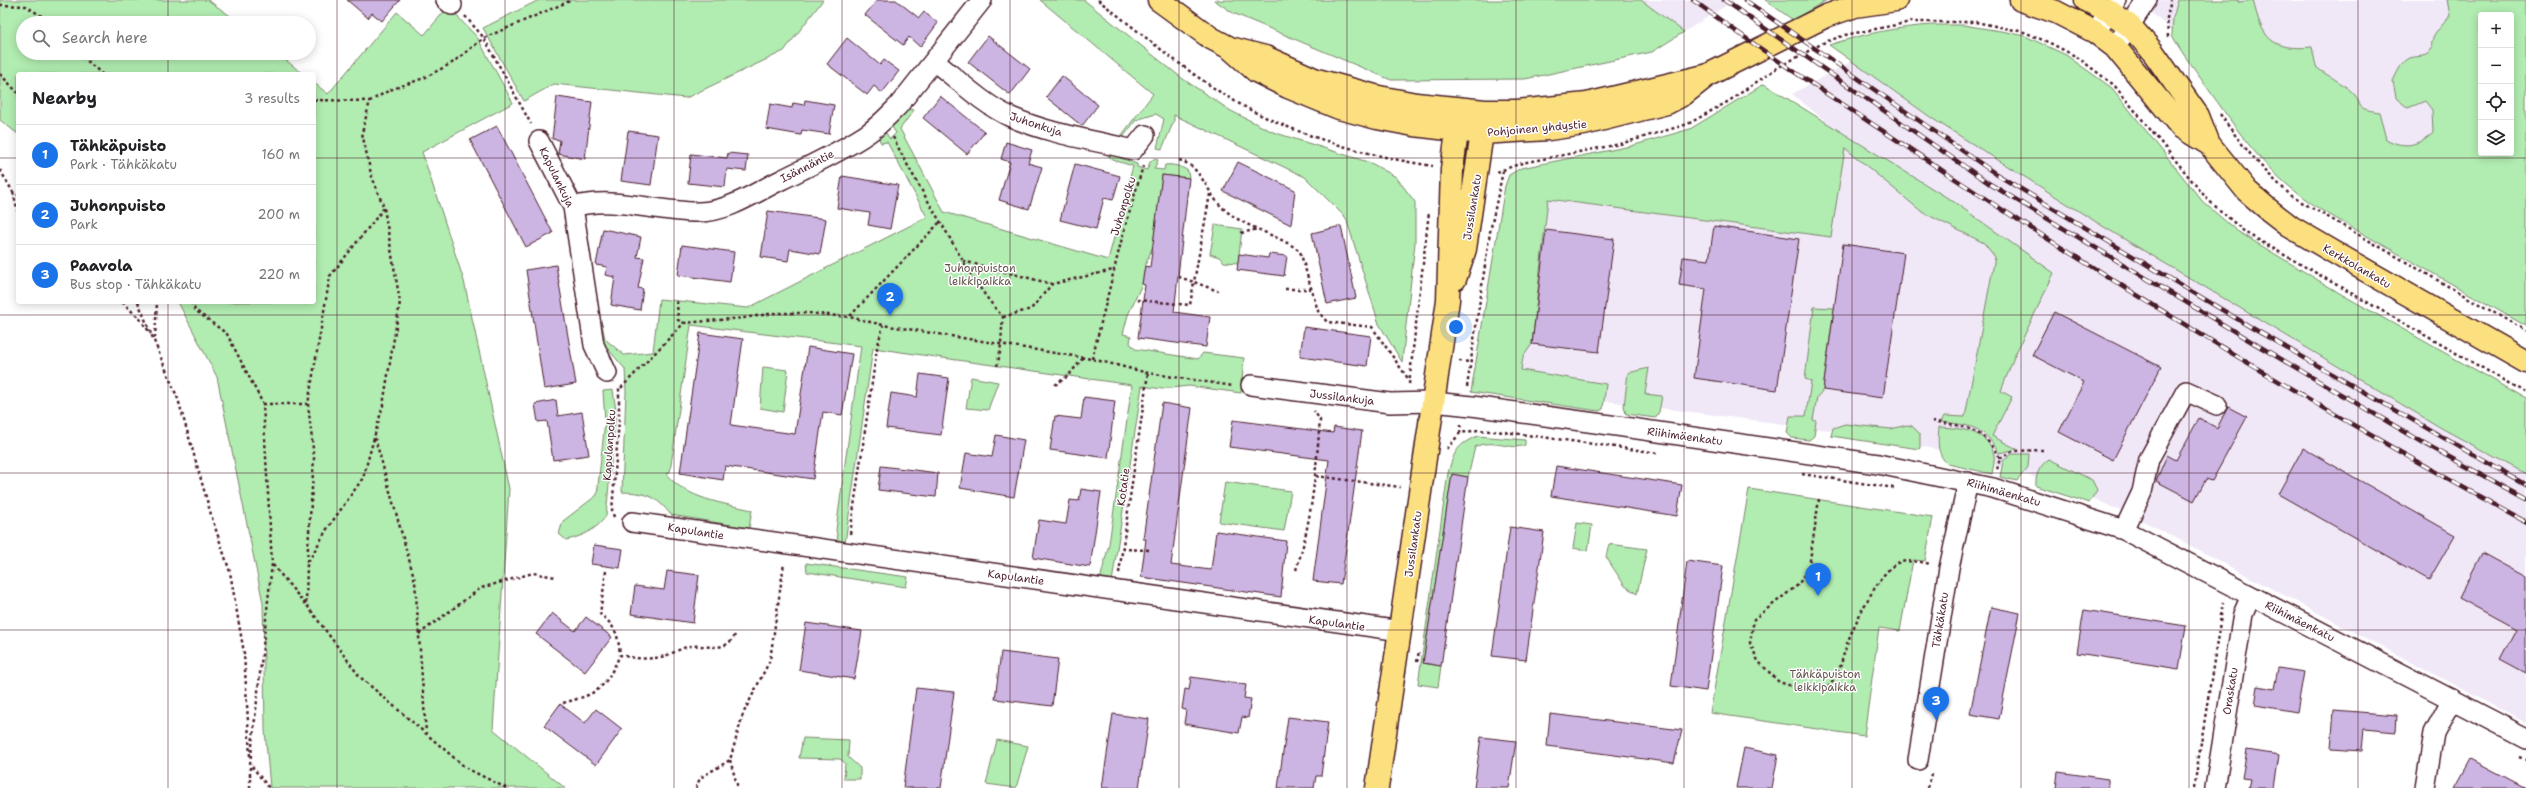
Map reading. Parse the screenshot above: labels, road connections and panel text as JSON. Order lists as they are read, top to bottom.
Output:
{
  "streets": {
    "main road": ["Pohjoinen yhdystie", "Jussilankatu", "Kerkkolankatu"],
    "street": [
      "Juhonkuja",
      "Isännäntie",
      "Kapulankuja",
      "Jussilankuja",
      "Riihimäenkatu",
      "Kapulantie",
      "Tähkäkatu",
      "Oraskatu"
    ],
    "path": ["Juhonpolku", "Kapulanpolku", "Kotatie"]
  },
  "crossings": [
    ["Juhonkuja", "Isännäntie"],
    ["Juhonkuja", "Juhonpolku"],
    ["Pohjoinen yhdystie", "Jussilankatu"],
    ["Isännäntie", "Kapulankuja"],
    ["Jussilankatu", "Jussilankuja"],
    ["Jussilankatu", "Riihimäenkatu"],
    ["Jussilankatu", "Kapulantie"],
    ["Jussilankuja", "Riihimäenkatu"],
    ["Riihimäenkatu", "Tähkäkatu"],
    ["Riihimäenkatu", "Oraskatu"],
    ["Kapulanpolku", "Kapulantie"],
    ["Kotatie", "Kapulantie"]
  ],
  "parks": ["Juhonpuiston leikkipaikka", "Tähkäpuiston leikkipaikka"],
  "page": {
    "map_buttons": ["+", "−"],
    "search": "Search here",
    "heading": ["Nearby", "3 results"],
    "list": [
      {
        "mark": "1",
        "name": "Tähkäpuisto",
        "note": "Park · Tähkäkatu",
        "value": "160 m"
      },
      {
        "mark": "2",
        "name": "Juhonpuisto",
        "note": "Park",
        "value": "200 m"
      },
      {
        "mark": "3",
        "name": "Paavola",
        "note": "Bus stop · Tähkäkatu",
        "value": "220 m"
      }
    ],
    "pins": ["2", "1", "3"]
  }
}
